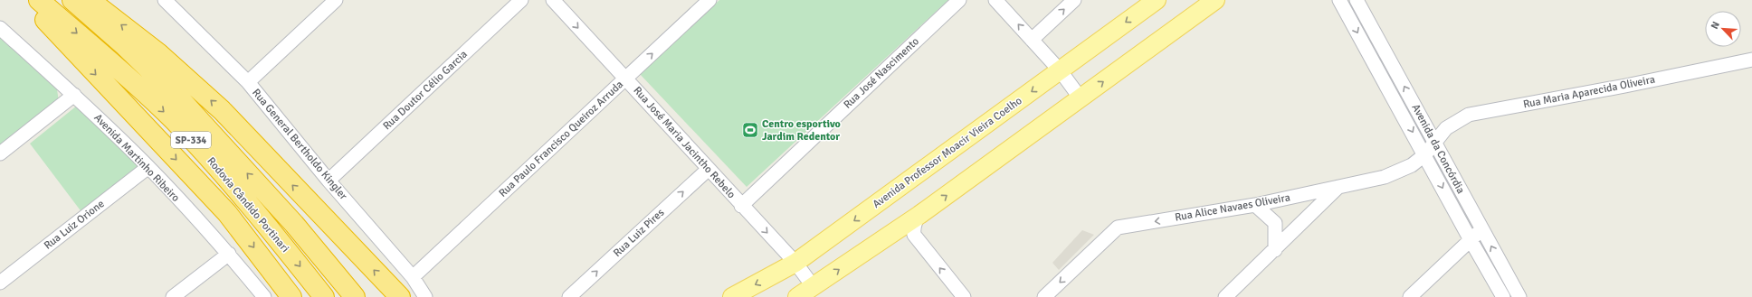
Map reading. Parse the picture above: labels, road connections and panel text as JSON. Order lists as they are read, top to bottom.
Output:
{
  "streets": {
    "highway": ["SP-334", "Rodovia Cândido Portinari"],
    "main road": ["Avenida Professor Moacir Vieira Coelho"],
    "street": [
      "Rua José Nascimento",
      "Rua Doutor Célio Garcia",
      "Rua Maria Aparecida Oliveira",
      "Rua Paulo Francisco Queiroz Arruda",
      "Rua José Maria Jacintho Rebelo",
      "Rua General Bertholdo Kingler",
      "Avenida da Concórdia",
      "Avenida Martinho Ribeiro",
      "Rua Alice Navaes Oliveira",
      "Rua Luiz Orione",
      "Rua Luiz Pires"
    ]
  },
  "crossings": [
    ["Rua José Nascimento", "Rua José Maria Jacintho Rebelo"],
    ["Rua Doutor Célio Garcia", "Rua General Bertholdo Kingler"],
    ["Rua Maria Aparecida Oliveira", "Avenida da Concórdia"],
    ["Rua Maria Aparecida Oliveira", "Rua Alice Navaes Oliveira"],
    ["Rua Paulo Francisco Queiroz Arruda", "Rua José Maria Jacintho Rebelo"],
    ["Rua Paulo Francisco Queiroz Arruda", "Rua General Bertholdo Kingler"],
    ["Rua José Maria Jacintho Rebelo", "Avenida Professor Moacir Vieira Coelho"],
    ["Rua José Maria Jacintho Rebelo", "Rua Luiz Pires"],
    ["Avenida da Concórdia", "Rua Alice Navaes Oliveira"],
    ["Avenida Martinho Ribeiro", "Rua Luiz Orione"]
  ],
  "one_way": ["Rua José Maria Jacintho Rebelo", "Rua Alice Navaes Oliveira", "Rua Luiz Pires"],
  "places": {
    "sports": ["Centro esportivo Jardim Redentor"]
  },
  "north": "top left"
}
